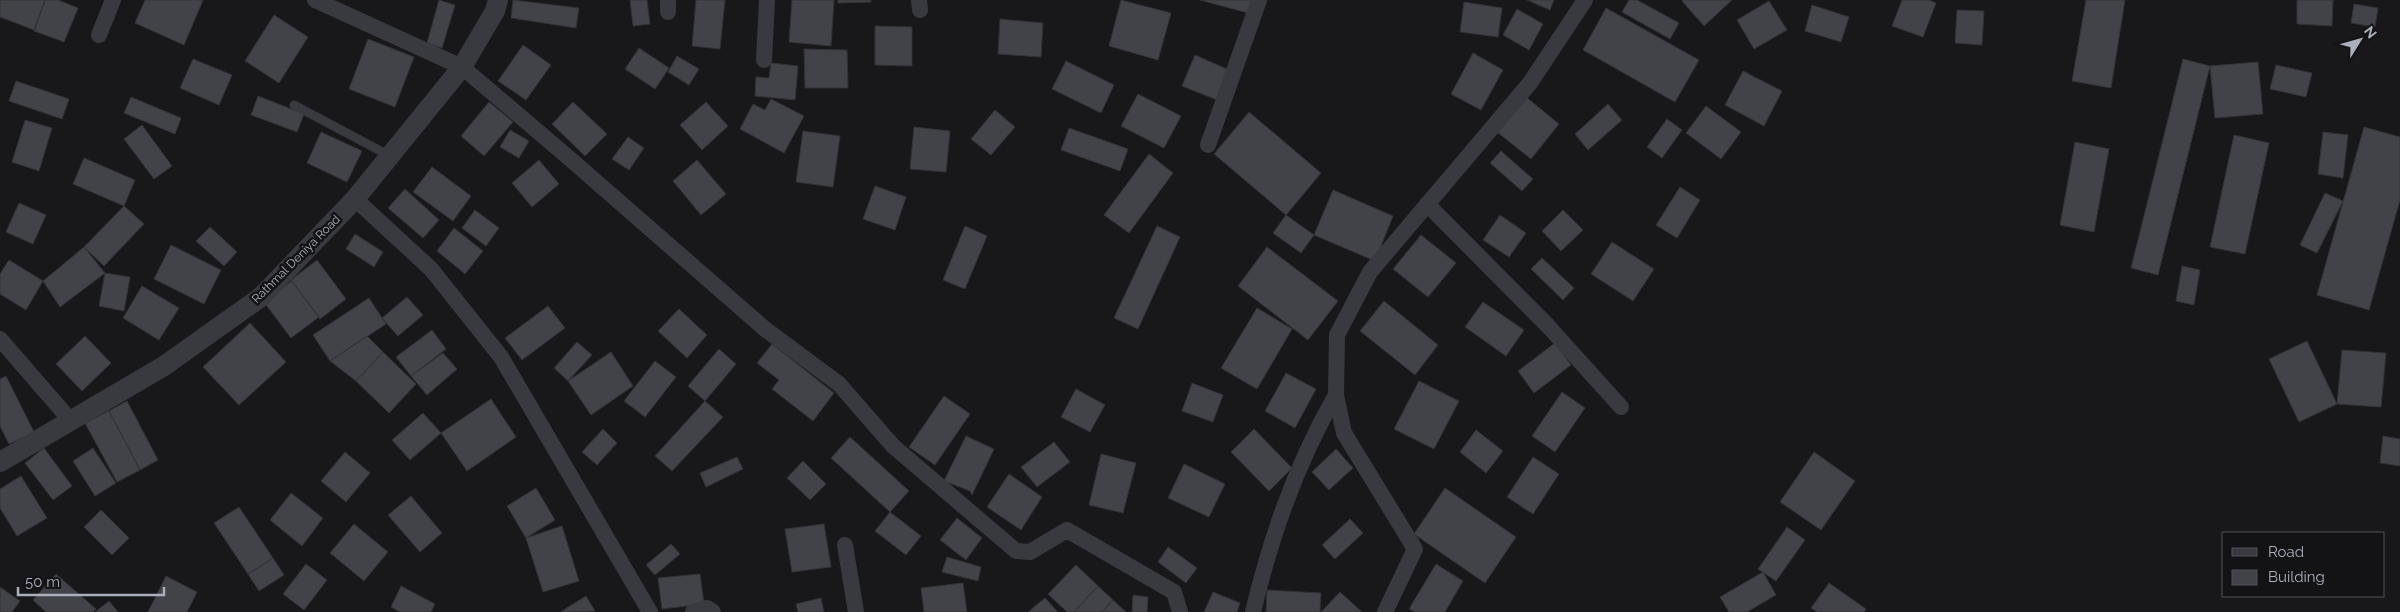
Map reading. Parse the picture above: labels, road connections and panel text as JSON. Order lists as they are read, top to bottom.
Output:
{
  "streets": {
    "street": ["Rathmal Deniya Road"]
  },
  "legend": ["Road", "Building"],
  "scale_bar": "50 m",
  "north": "top right"
}
